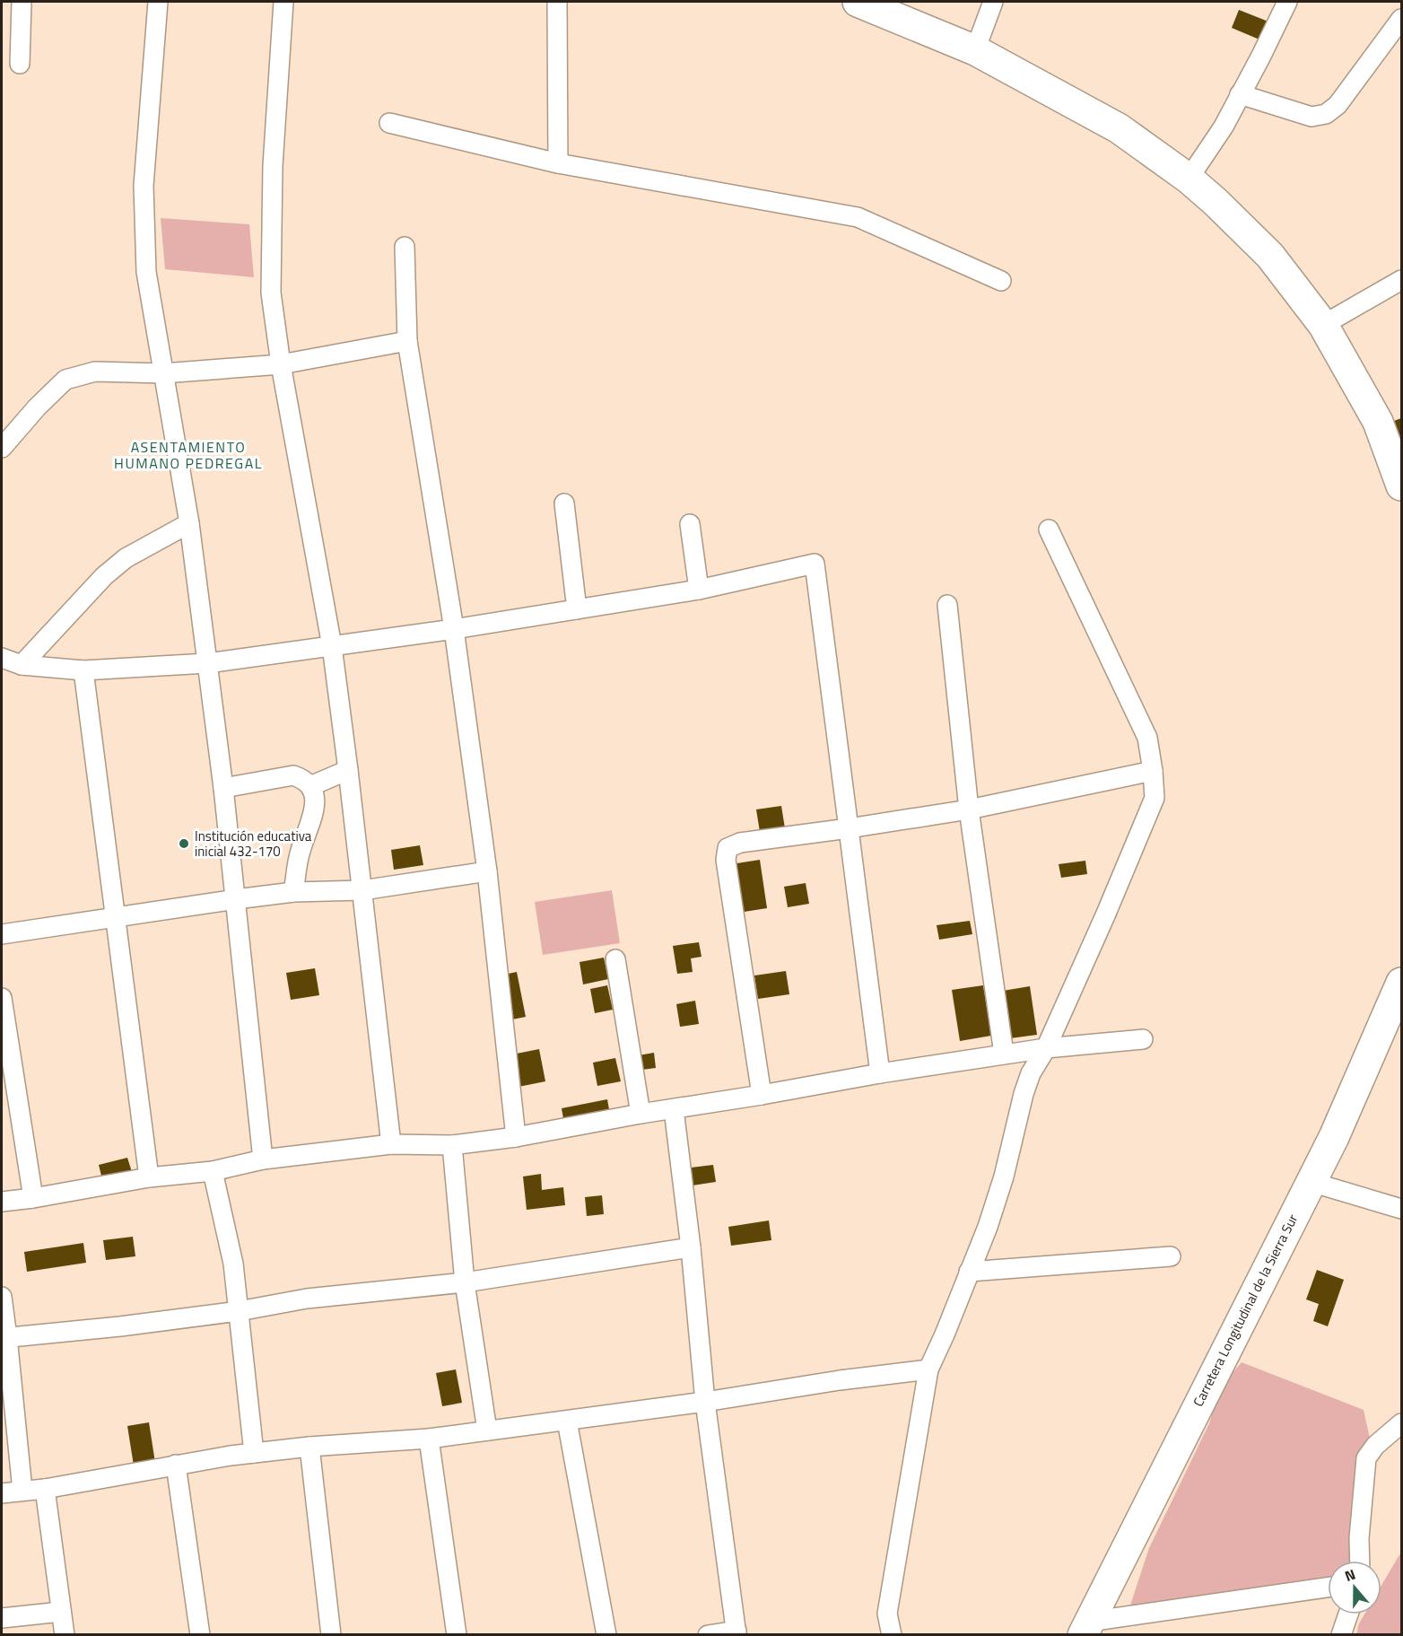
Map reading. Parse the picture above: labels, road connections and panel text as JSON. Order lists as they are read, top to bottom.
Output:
{
  "streets": {
    "highway": ["Carretera Longitudinal de la Sierra Sur"]
  },
  "districts": ["ASENTAMIENTO HUMANO PEDREGAL"],
  "places": ["Institución educativa inicial 432-170"],
  "north": "top"
}
